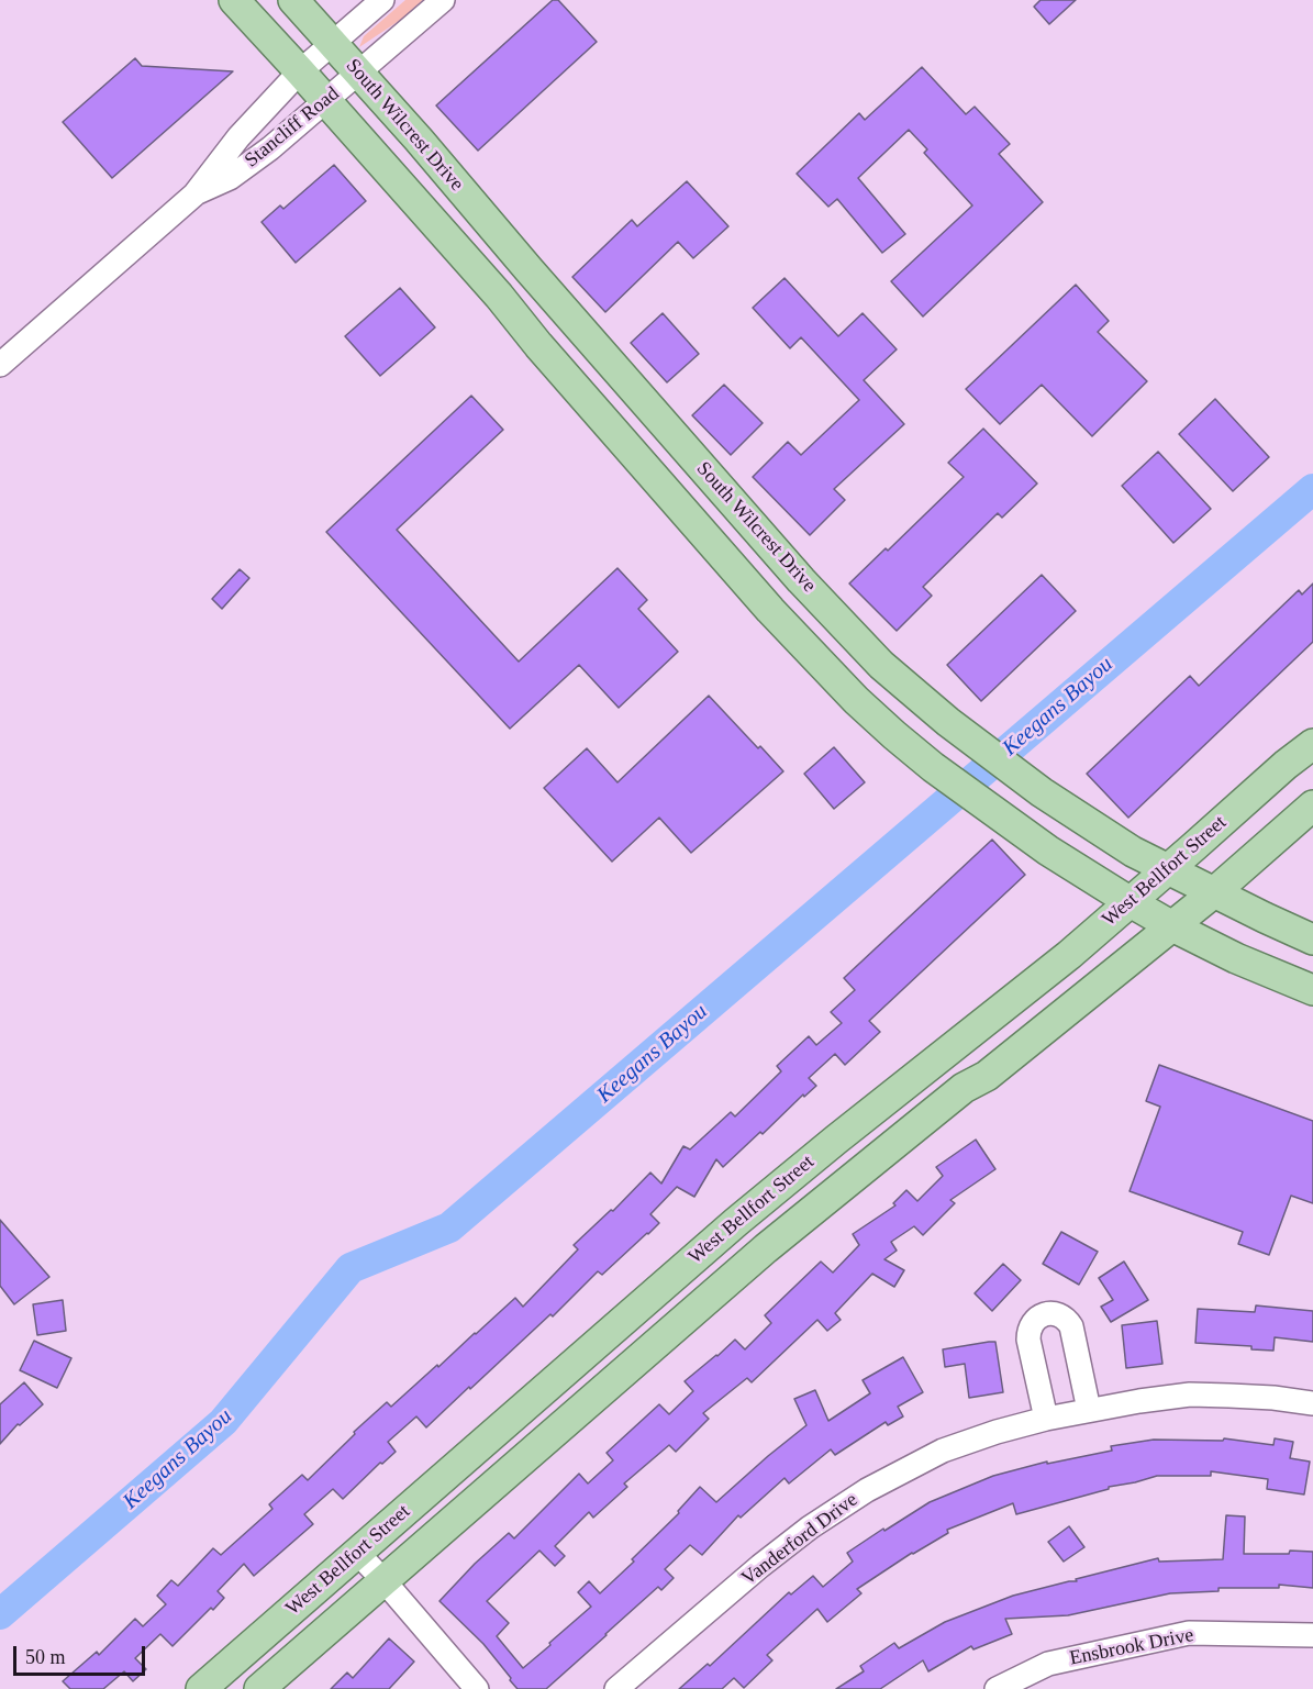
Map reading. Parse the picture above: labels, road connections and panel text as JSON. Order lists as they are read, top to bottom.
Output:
{
  "streets": {
    "main road": ["South Wilcrest Drive", "West Bellfort Street"],
    "street": ["Stancliff Road", "Vanderford Drive", "Ensbrook Drive"]
  },
  "crossings": [
    ["South Wilcrest Drive", "Stancliff Road"],
    ["South Wilcrest Drive", "West Bellfort Street"]
  ],
  "water": ["Keegans Bayou"],
  "scale_bar": "50 m"
}
